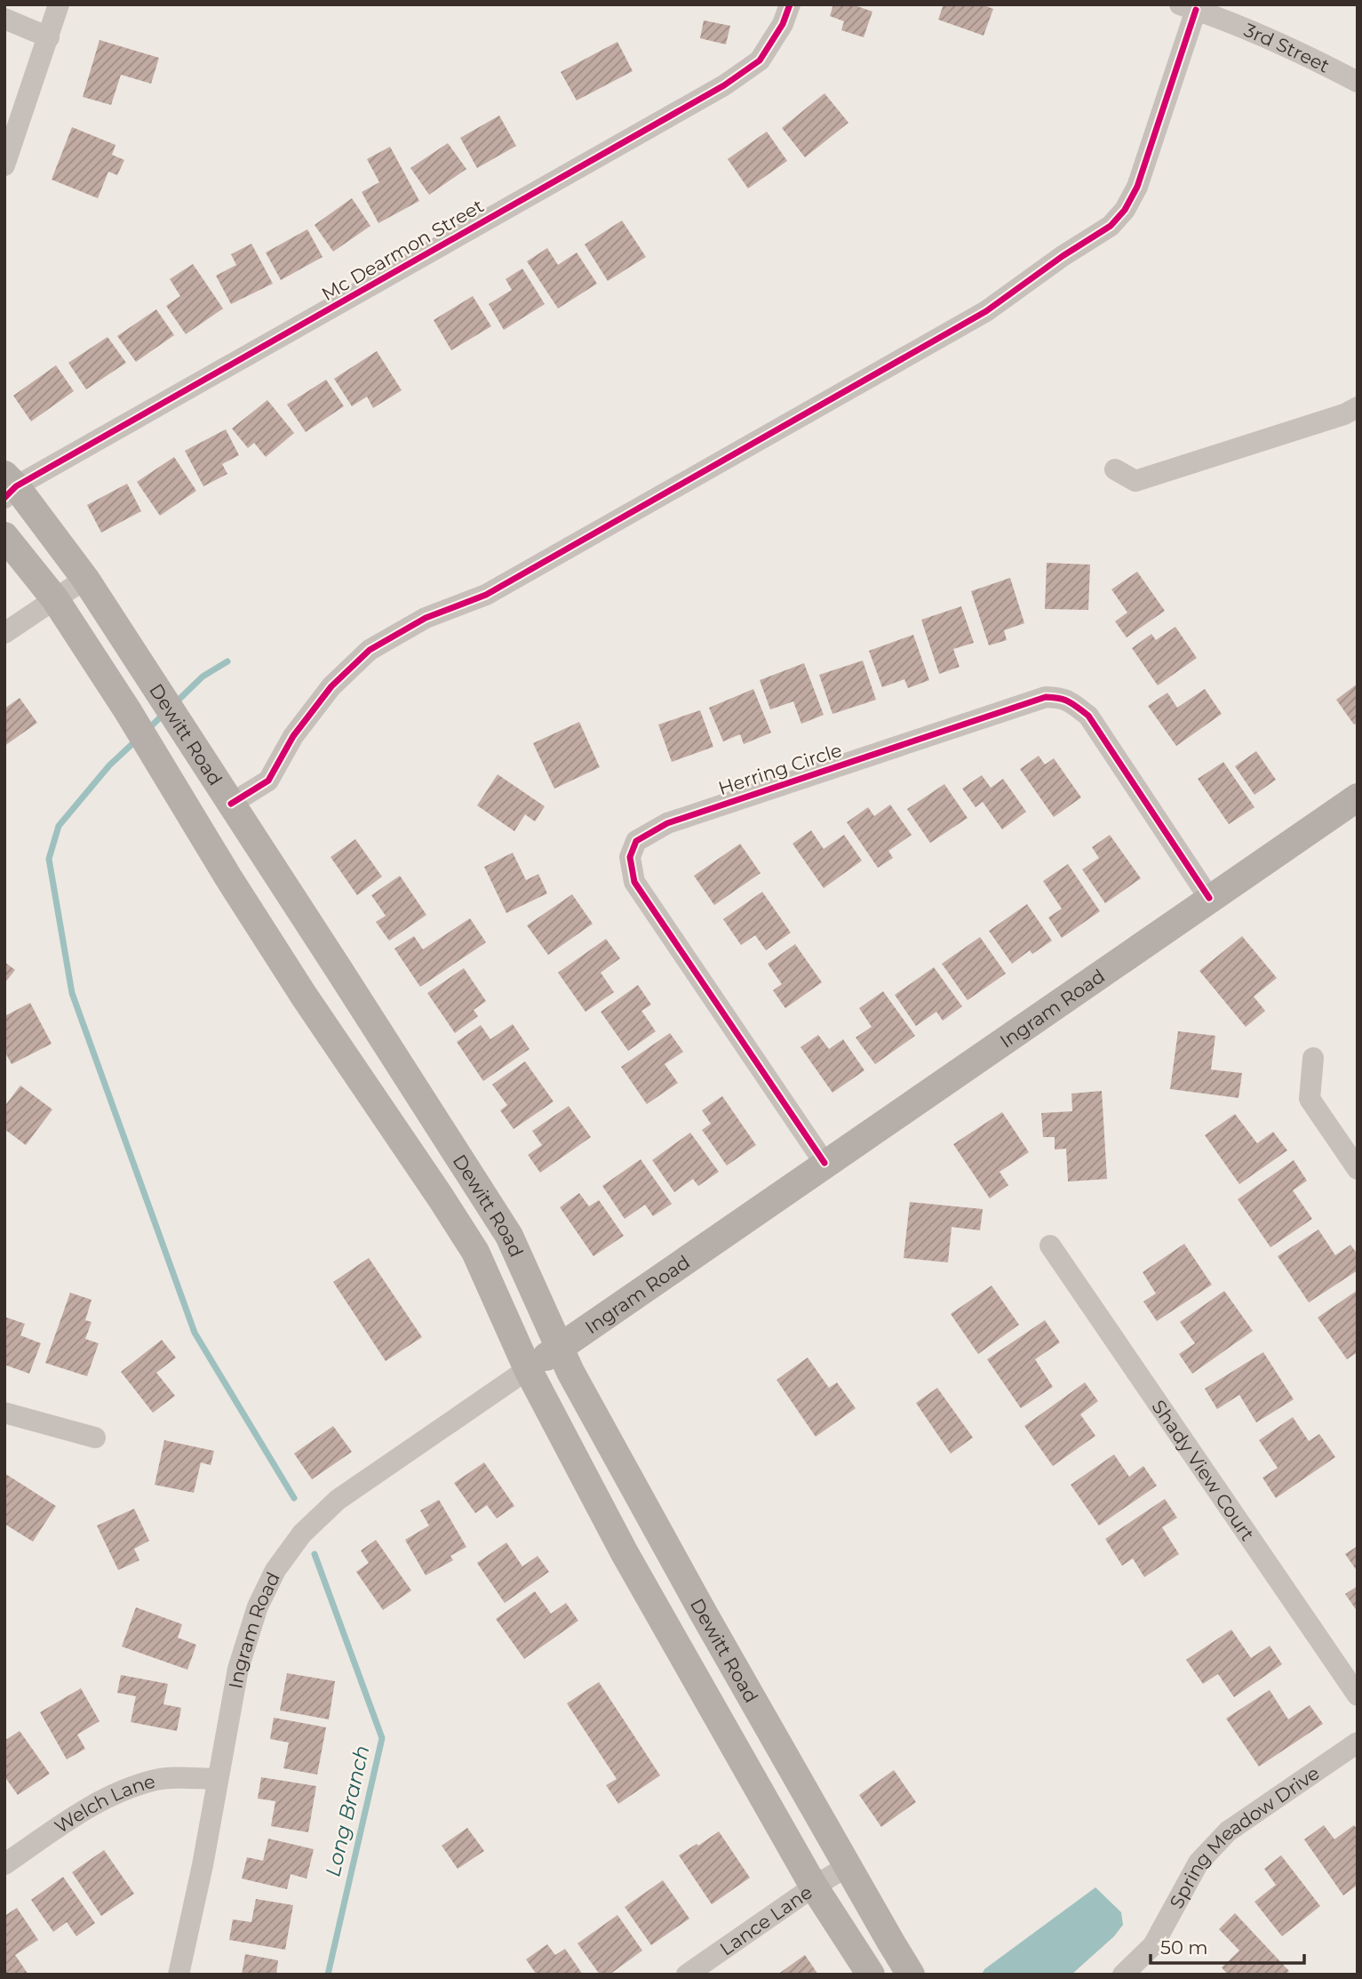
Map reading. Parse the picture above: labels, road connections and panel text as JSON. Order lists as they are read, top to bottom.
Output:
{
  "streets": {
    "main road": ["Dewitt Road", "Ingram Road"],
    "street": [
      "3rd Street",
      "Mc Dearmon Street",
      "Herring Circle",
      "Shady View Court",
      "Welch Lane",
      "Spring Meadow Drive",
      "Lance Lane"
    ]
  },
  "crossings": [
    ["Mc Dearmon Street", "Dewitt Road"],
    ["Dewitt Road", "Ingram Road"],
    ["Dewitt Road", "Lance Lane"],
    ["Herring Circle", "Ingram Road"],
    ["Ingram Road", "Welch Lane"]
  ],
  "water": ["Long Branch"],
  "scale_bar": "50 m"
}
